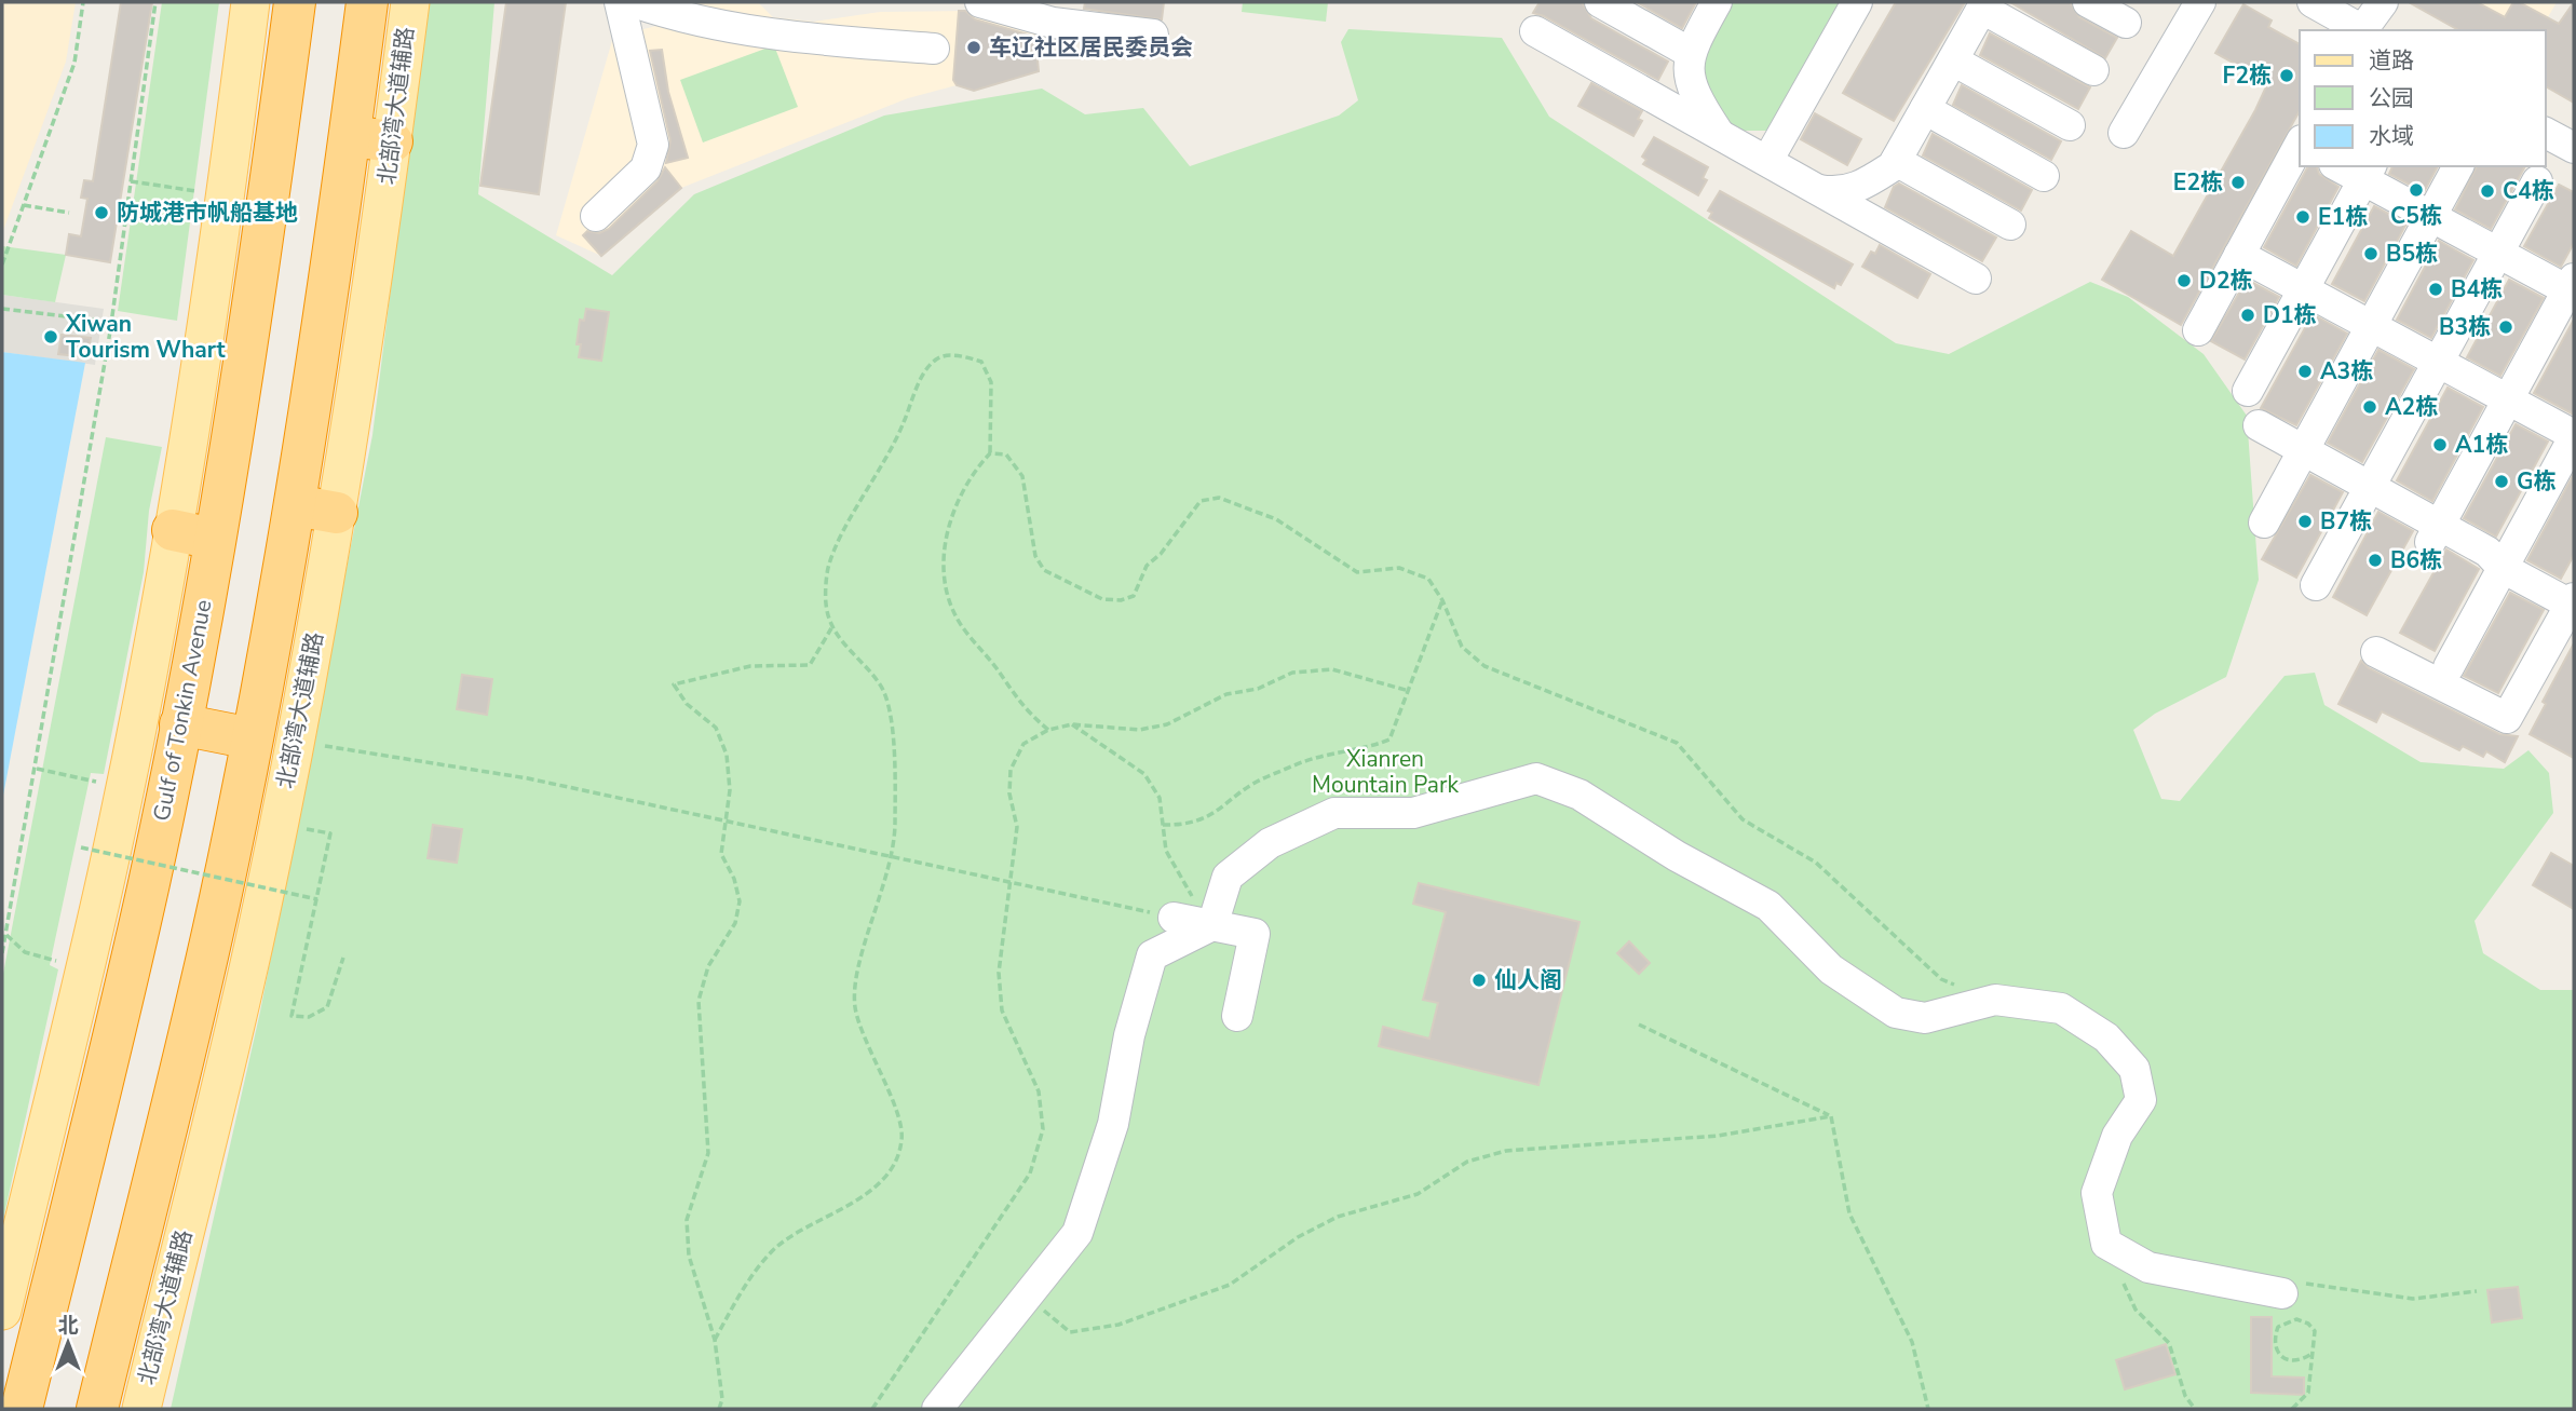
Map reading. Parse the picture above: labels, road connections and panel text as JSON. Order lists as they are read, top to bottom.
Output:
{
  "streets": {
    "highway": ["Gulf of Tonkin Avenue"],
    "main road": ["北部湾大道辅路"]
  },
  "parks": ["Xianren Mountain Park"],
  "places": [
    "车辽社区居民委员会",
    "F2栋",
    "E2栋",
    "C5栋",
    "C4栋",
    "防城港市帆船基地",
    "E1栋",
    "B5栋",
    "D2栋",
    "B4栋",
    "D1栋",
    "B3栋",
    "Xiwan Tourism Whart",
    "A3栋",
    "A2栋",
    "A1栋",
    "G栋",
    "B7栋",
    "B6栋",
    "仙人阁"
  ],
  "legend": ["道路", "公园", "水域"],
  "north": "top"
}
